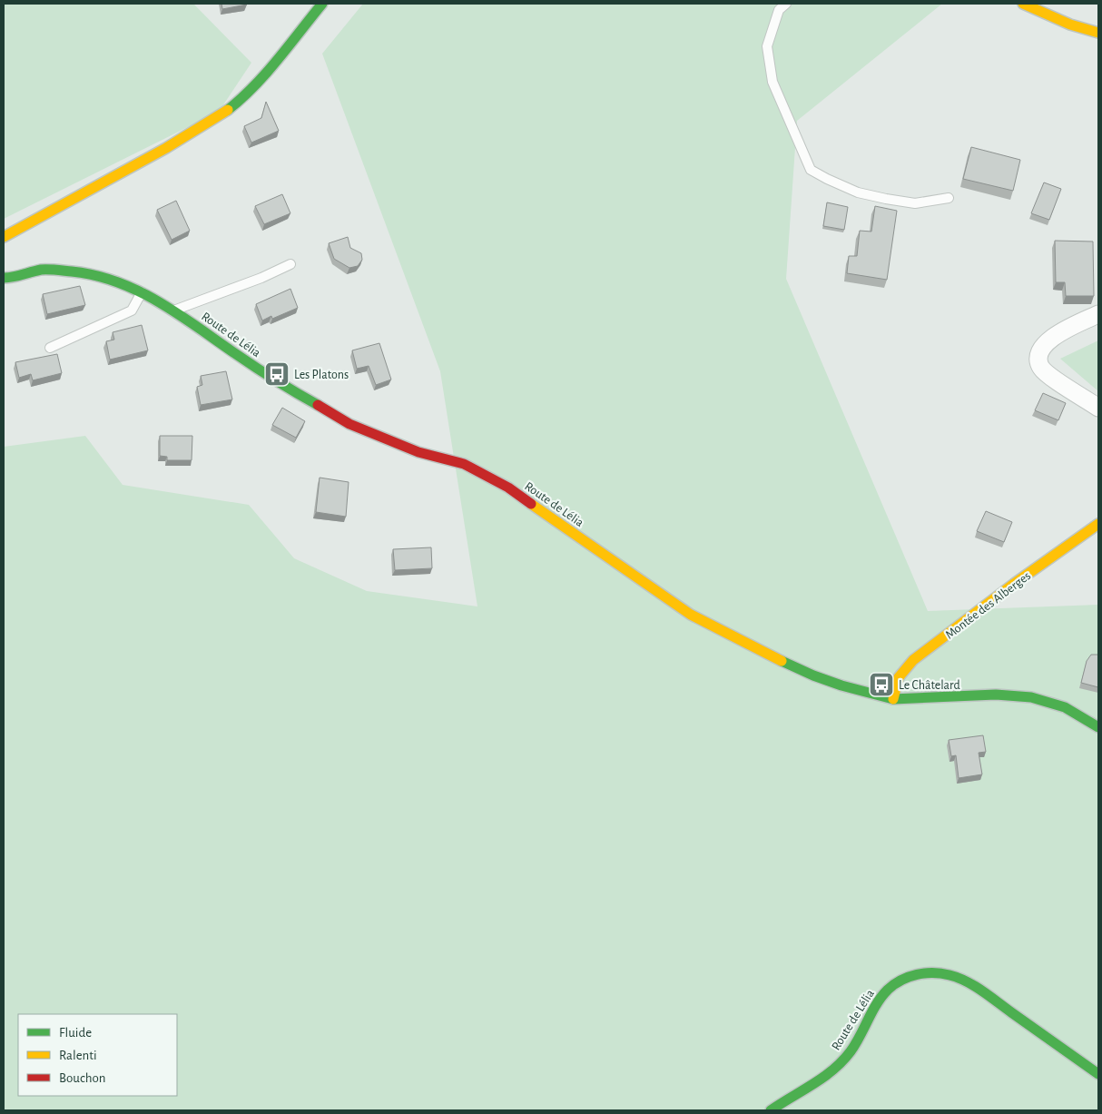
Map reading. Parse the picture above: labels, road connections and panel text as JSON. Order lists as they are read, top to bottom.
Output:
{
  "streets": {
    "street": ["Route de Lélia", "Montée des Alberges"]
  },
  "crossings": [
    ["Route de Lélia", "Montée des Alberges"]
  ],
  "places": {
    "bus stop": ["Les Platons", "Le Châtelard"]
  },
  "legend": ["Fluide", "Ralenti", "Bouchon"]
}
